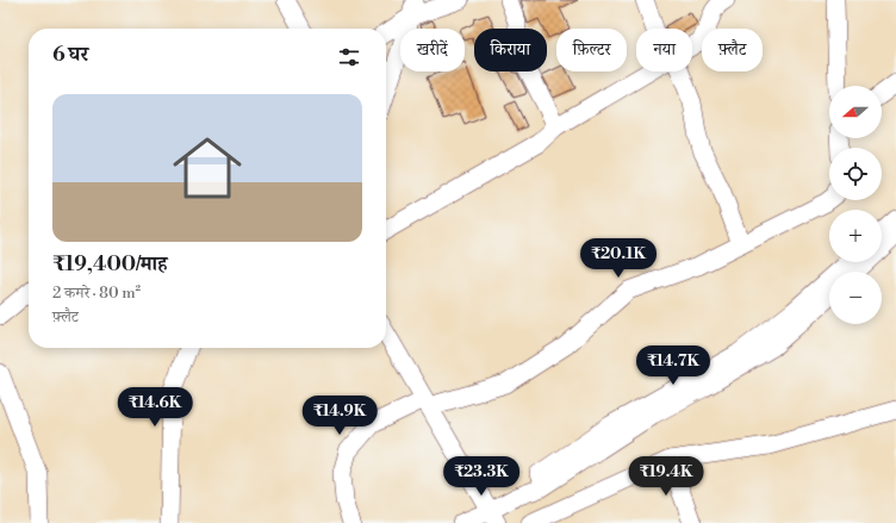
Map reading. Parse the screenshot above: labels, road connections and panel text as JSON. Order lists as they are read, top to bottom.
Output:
{
  "north": "left",
  "page": {
    "chip": [
      "खरीदें",
      "किराया",
      "फ़िल्टर",
      "नया",
      "फ़्लैट"
    ],
    "heading": "6 घर",
    "map_buttons": ["+", "−"],
    "list": [
      {
        "name": "₹19,400/माह",
        "note": "2 कमरे · 80 m² · फ़्लैट"
      }
    ],
    "price": [
      "₹20.1K",
      "₹14.7K",
      "₹14.6K",
      "₹14.9K",
      "₹23.3K",
      "₹19.4K"
    ]
  }
}
